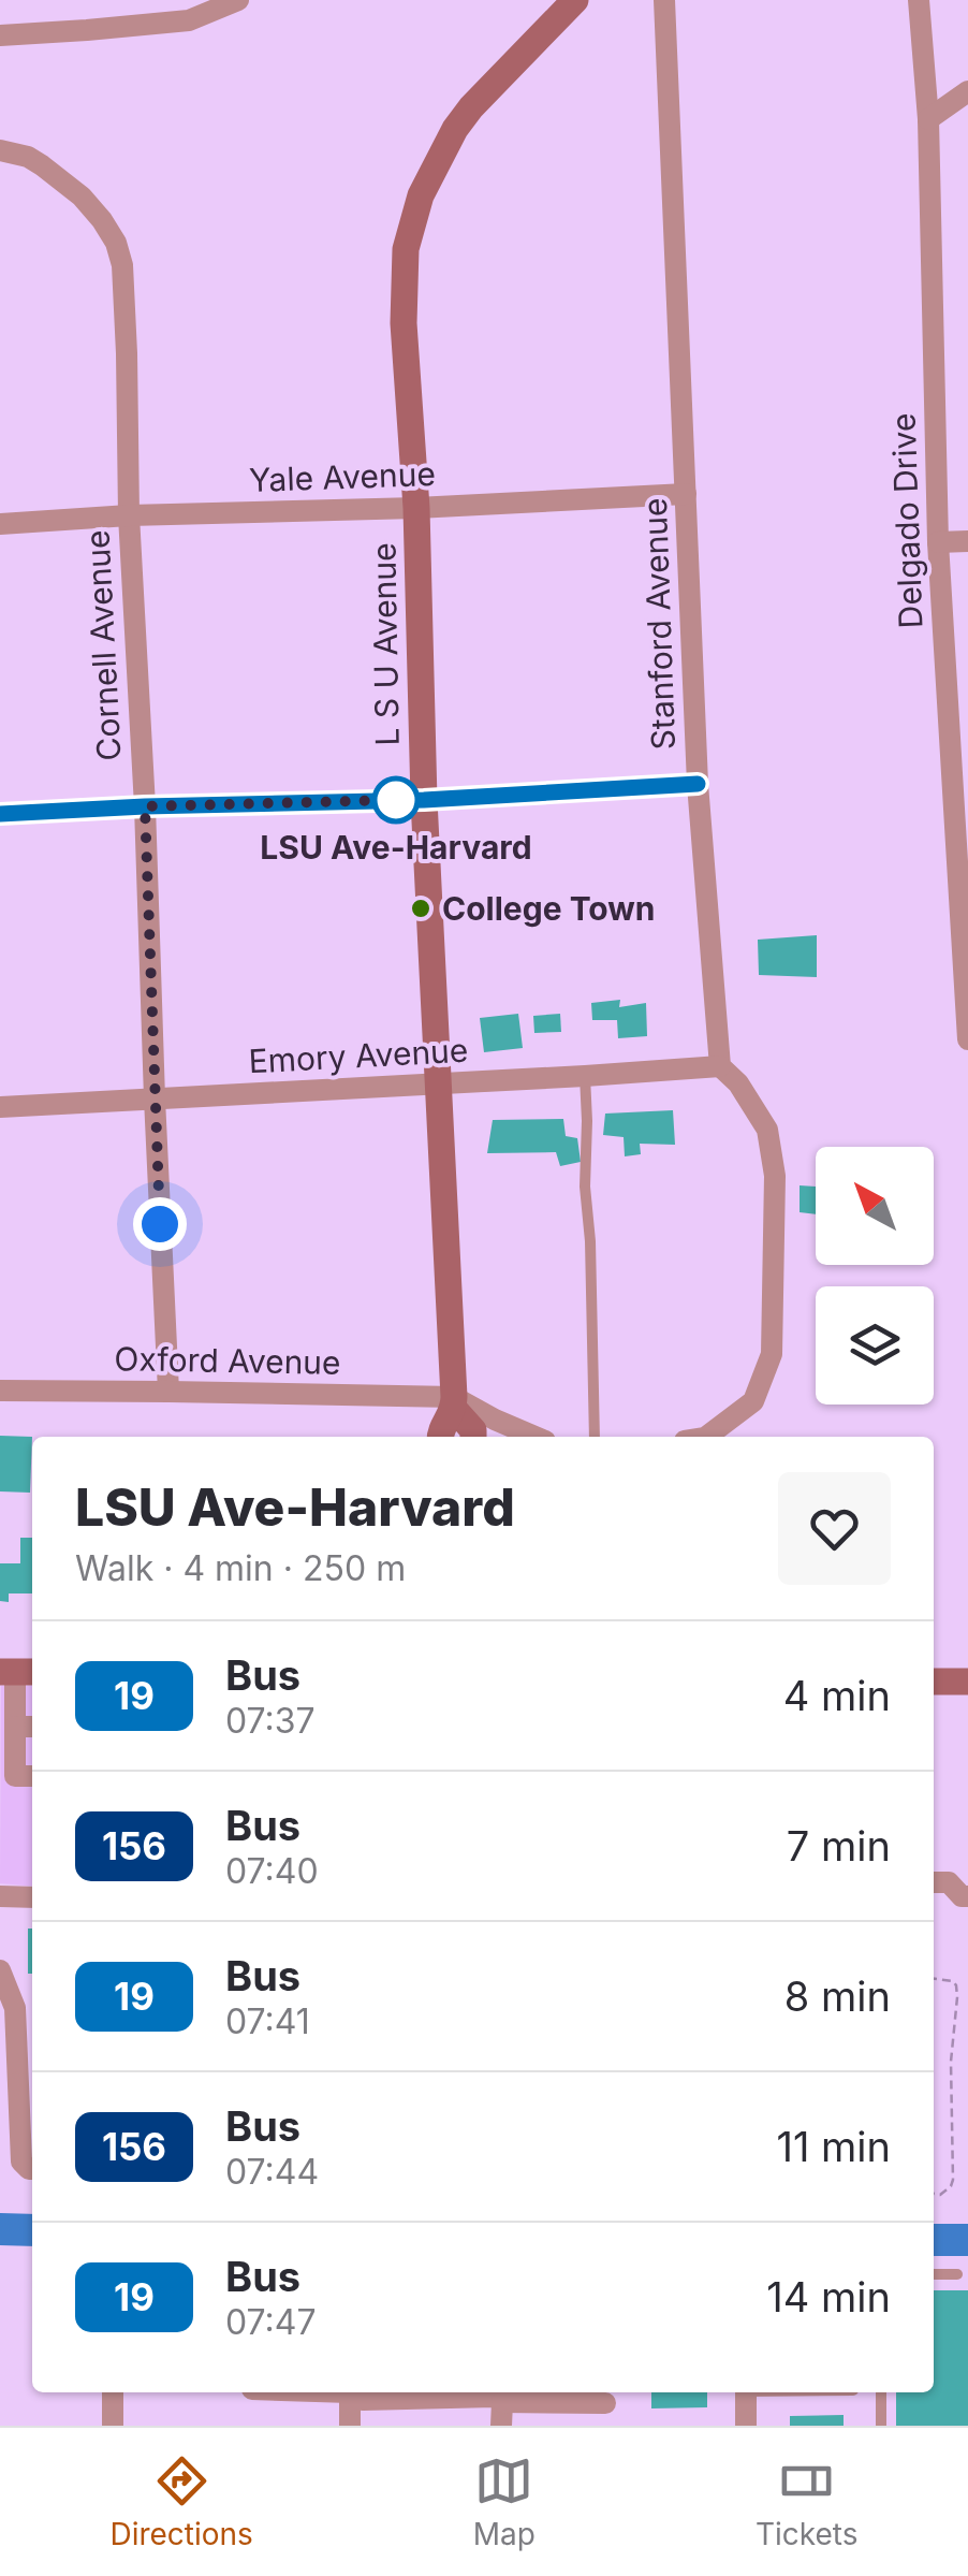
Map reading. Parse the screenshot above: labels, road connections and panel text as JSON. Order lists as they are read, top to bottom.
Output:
{
  "streets": {
    "street": [
      "Yale Avenue",
      "Delgado Drive",
      "Stanford Avenue",
      "L S U Avenue",
      "Cornell Avenue",
      "Emory Avenue",
      "Oxford Avenue"
    ]
  },
  "crossings": [
    ["Yale Avenue", "Stanford Avenue"],
    ["Yale Avenue", "L S U Avenue"],
    ["Yale Avenue", "Cornell Avenue"],
    ["Stanford Avenue", "Emory Avenue"],
    ["L S U Avenue", "Emory Avenue"],
    ["L S U Avenue", "Oxford Avenue"],
    ["Cornell Avenue", "Emory Avenue"],
    ["Cornell Avenue", "Oxford Avenue"]
  ],
  "places": ["LSU Ave-Harvard", "College Town"],
  "lines": ["bus line 19"],
  "north": "top left",
  "page": {
    "heading": ["LSU Ave-Harvard", "Walk · 4 min · 250 m"],
    "list": [
      {
        "mark": "19",
        "name": "Bus",
        "note": "07:37",
        "value": "4 min"
      },
      {
        "mark": "156",
        "name": "Bus",
        "note": "07:40",
        "value": "7 min"
      },
      {
        "mark": "19",
        "name": "Bus",
        "note": "07:41",
        "value": "8 min"
      },
      {
        "mark": "156",
        "name": "Bus",
        "note": "07:44",
        "value": "11 min"
      },
      {
        "mark": "19",
        "name": "Bus",
        "note": "07:47",
        "value": "14 min"
      }
    ],
    "tabs": ["Directions", "Map", "Tickets"]
  }
}
